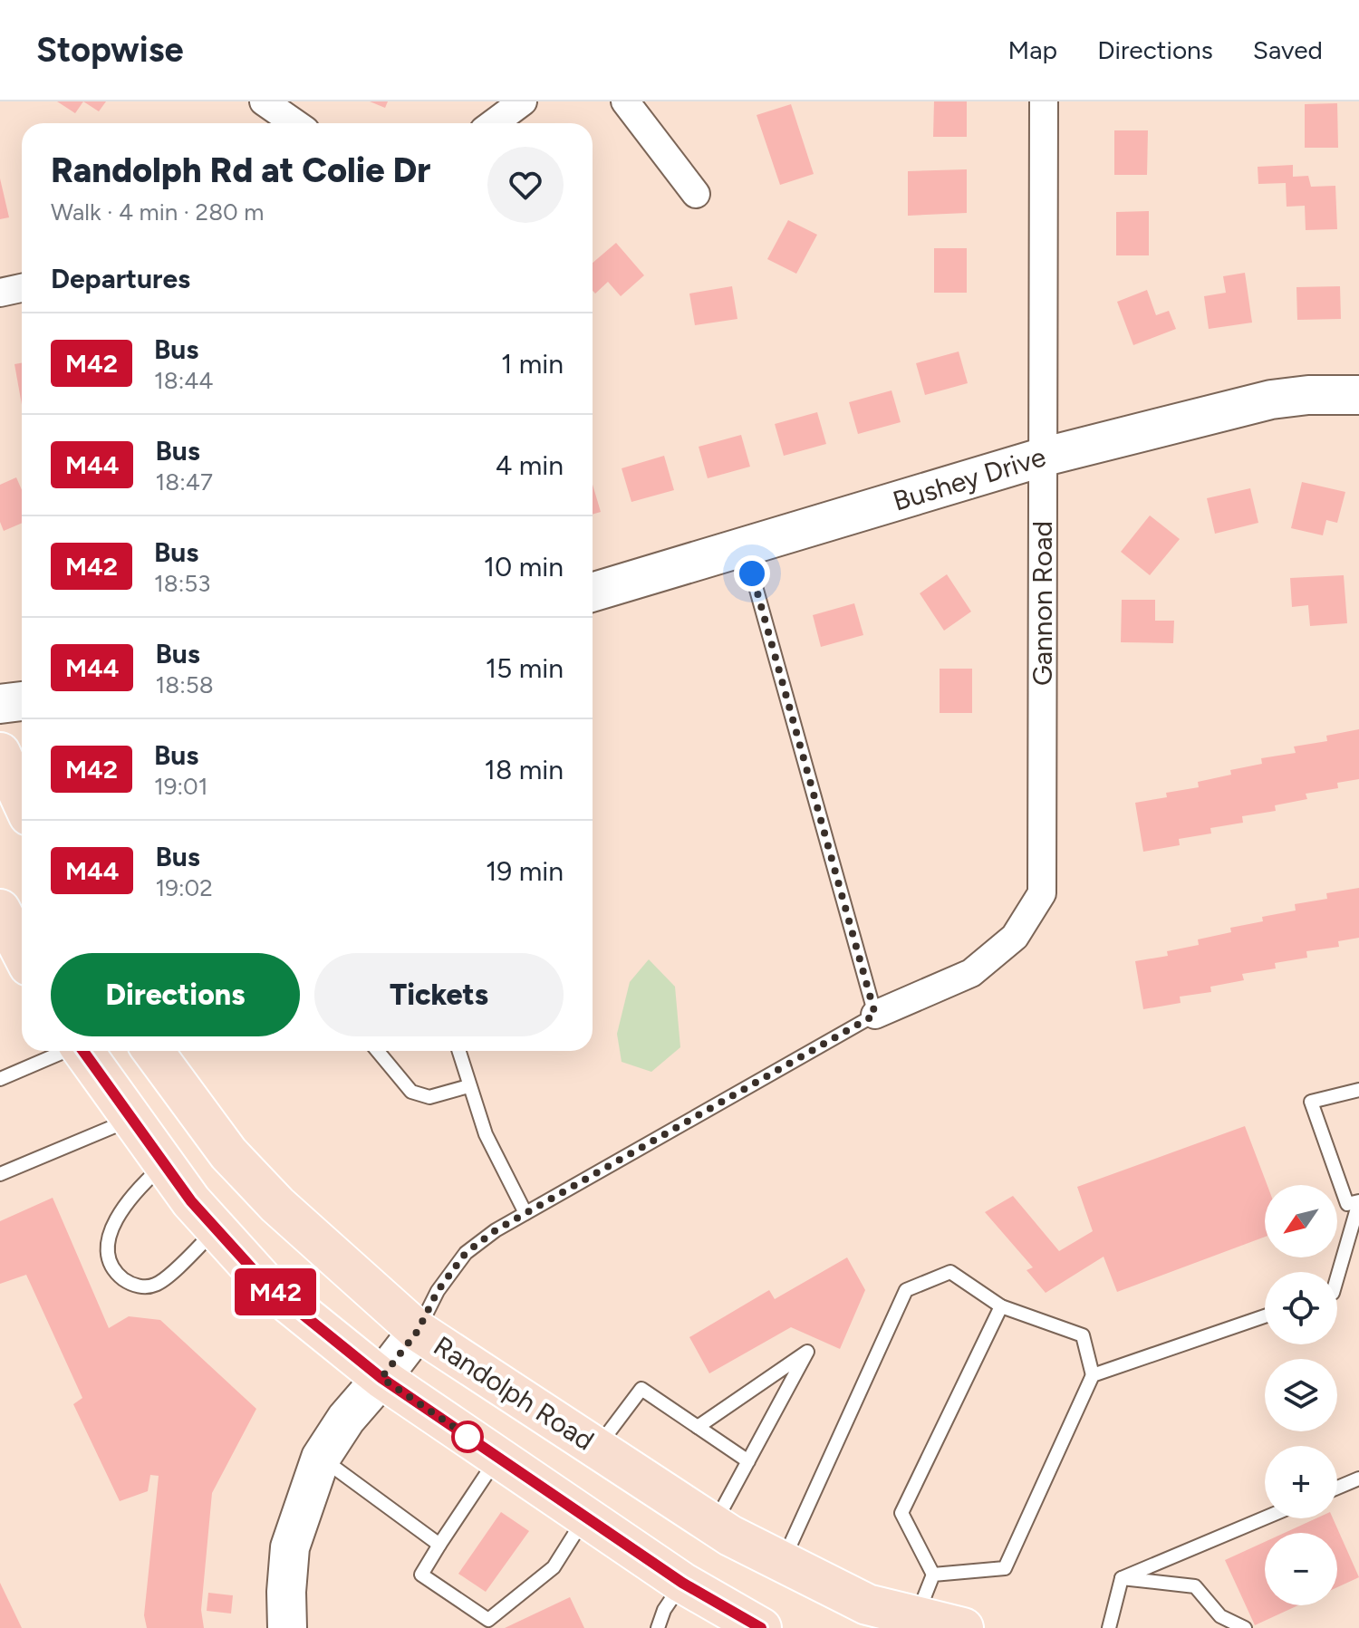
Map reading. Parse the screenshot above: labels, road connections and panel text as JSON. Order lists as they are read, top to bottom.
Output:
{
  "streets": {
    "main road": ["Randolph Road"],
    "street": ["Bushey Drive", "Gannon Road"]
  },
  "crossings": [
    ["Bushey Drive", "Gannon Road"]
  ],
  "lines": ["bus line M42"],
  "north": "bottom left",
  "page": {
    "header": "Stopwise",
    "nav": ["Map", "Directions", "Saved"],
    "on_map": "M42",
    "heading": [
      ["Randolph Rd at Colie Dr", "Walk · 4 min · 280 m"],
      "Departures"
    ],
    "list": [
      {
        "mark": "M42",
        "name": "Bus",
        "note": "18:44",
        "value": "1 min"
      },
      {
        "mark": "M44",
        "name": "Bus",
        "note": "18:47",
        "value": "4 min"
      },
      {
        "mark": "M42",
        "name": "Bus",
        "note": "18:53",
        "value": "10 min"
      },
      {
        "mark": "M44",
        "name": "Bus",
        "note": "18:58",
        "value": "15 min"
      },
      {
        "mark": "M42",
        "name": "Bus",
        "note": "19:01",
        "value": "18 min"
      },
      {
        "mark": "M44",
        "name": "Bus",
        "note": "19:02",
        "value": "19 min"
      }
    ],
    "buttons": ["Directions", "Tickets"],
    "map_buttons": ["+", "−"]
  }
}
